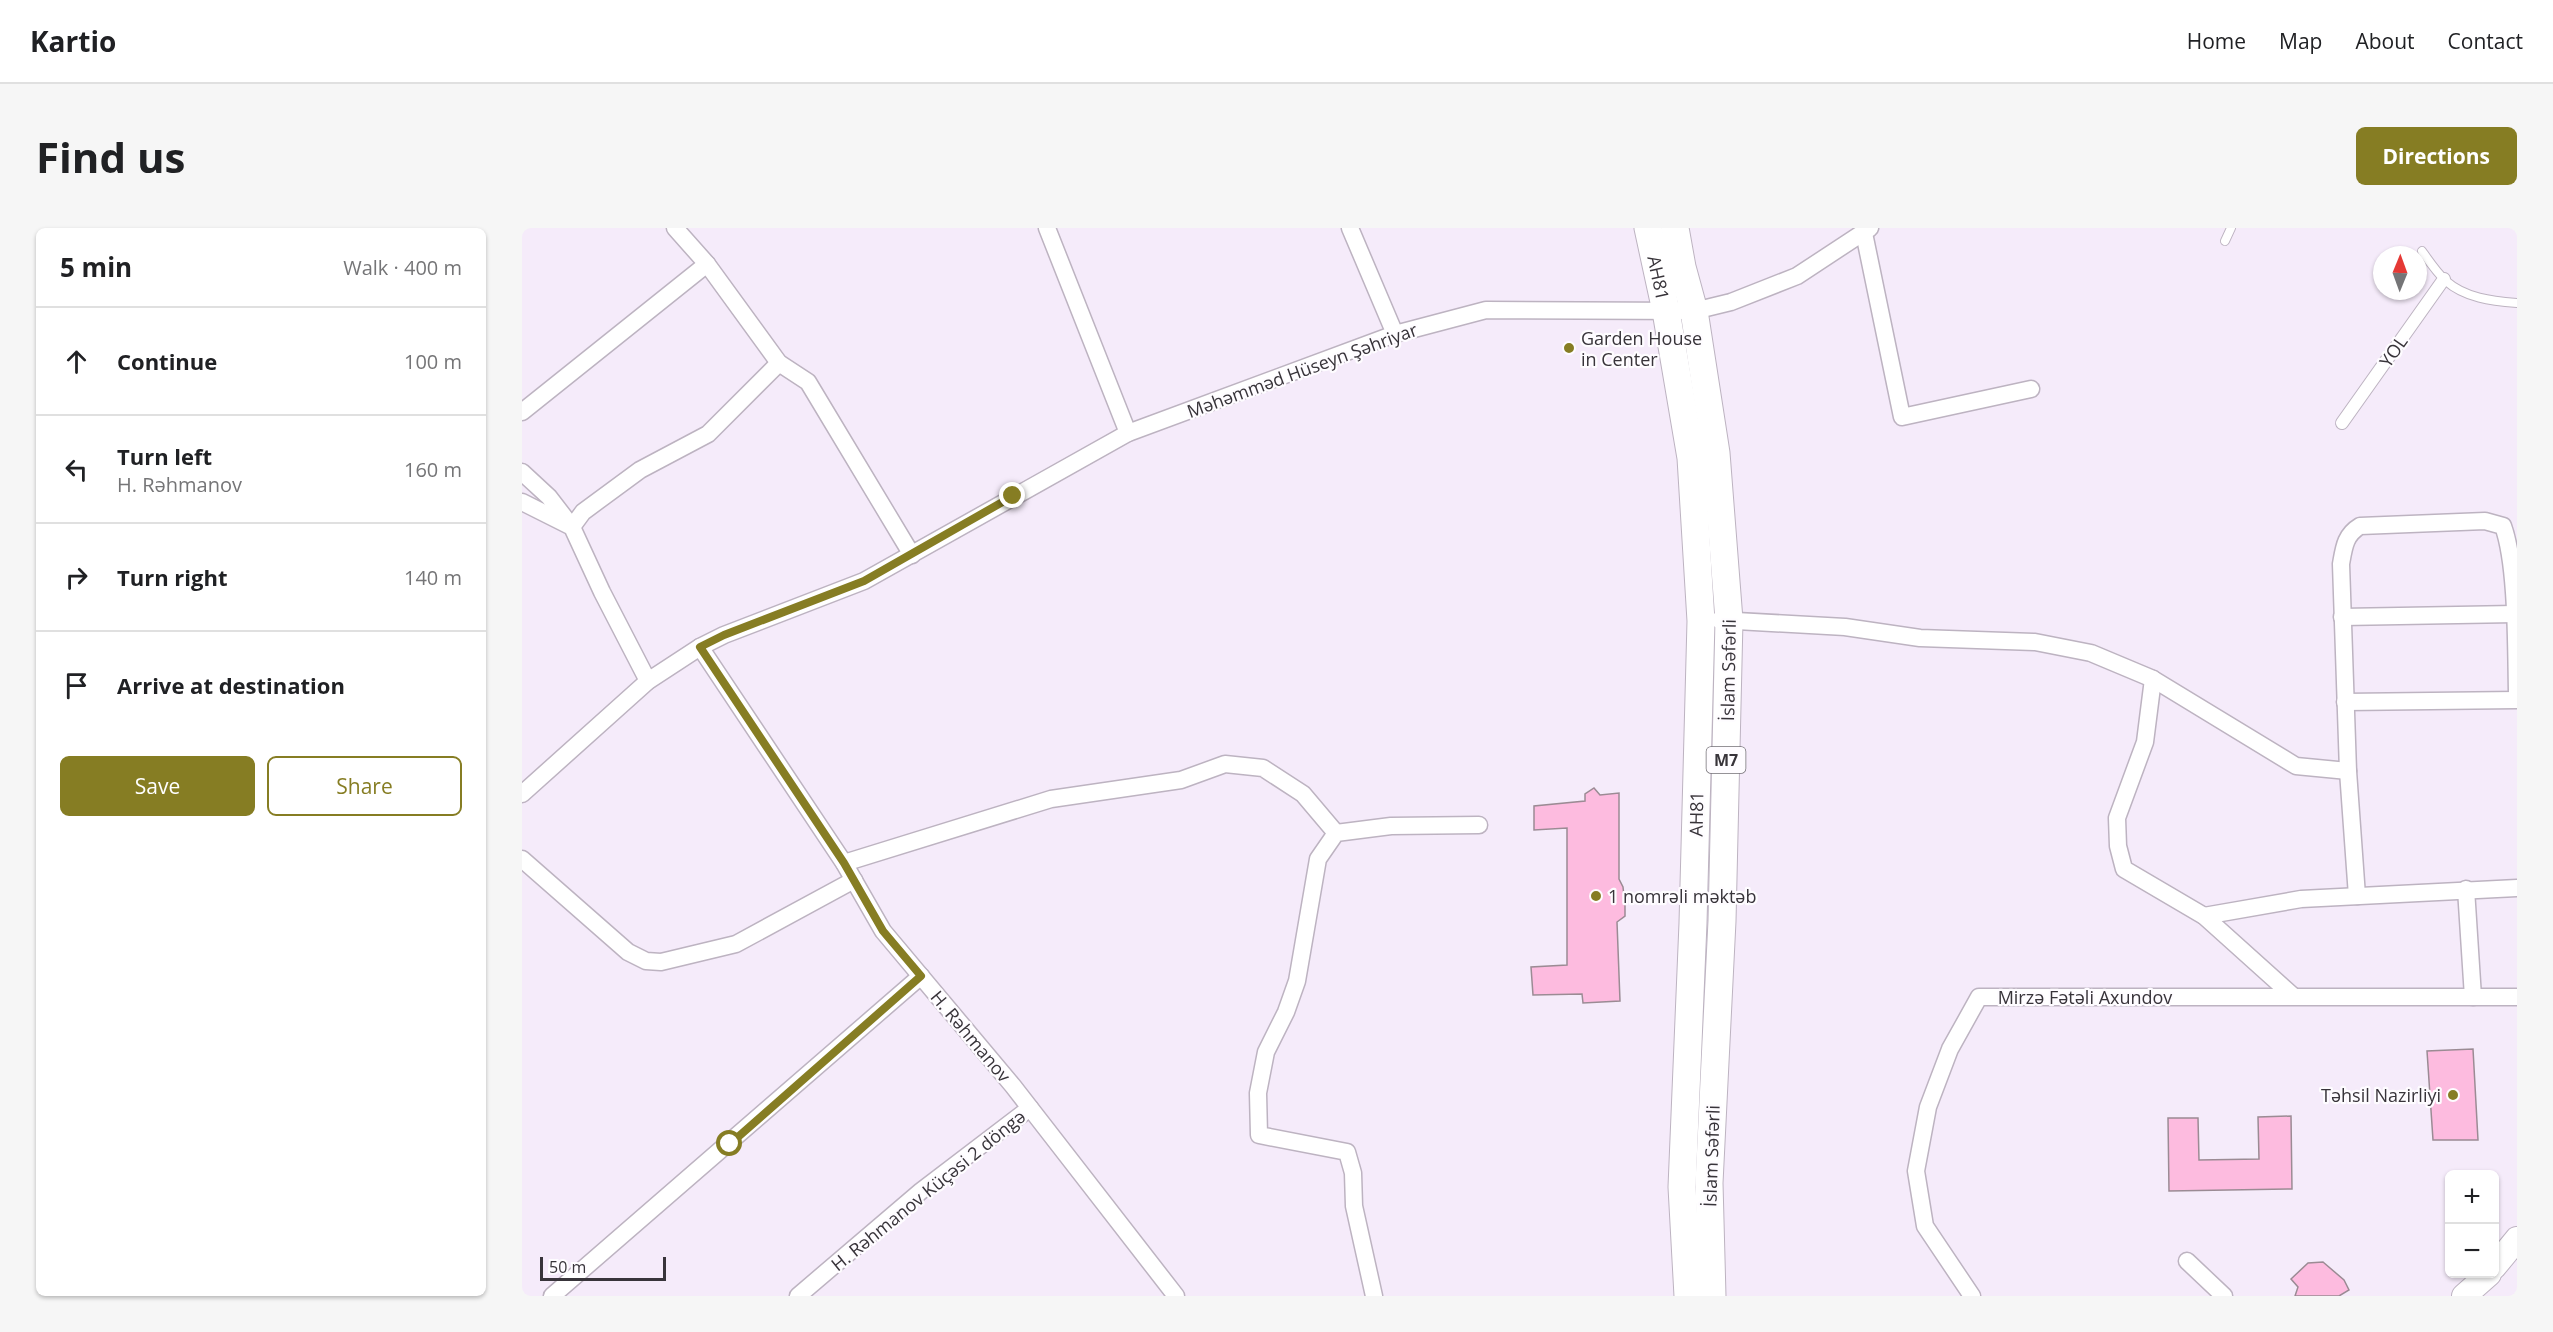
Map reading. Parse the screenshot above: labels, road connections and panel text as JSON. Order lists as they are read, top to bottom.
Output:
{
  "streets": {
    "highway": ["AH81", "İslam Səfərli", "M7"],
    "street": [
      "YOL",
      "Məhəmməd Hüseyn Şəhriyar",
      "Mirzə Fətəli Axundov",
      "H. Rəhmanov",
      "H. Rəhmanov Küçəsi 2 döngə"
    ]
  },
  "crossings": [
    ["AH81", "Məhəmməd Hüseyn Şəhriyar"],
    ["Məhəmməd Hüseyn Şəhriyar", "İslam Səfərli"],
    ["Məhəmməd Hüseyn Şəhriyar", "H. Rəhmanov"],
    ["H. Rəhmanov", "H. Rəhmanov Küçəsi 2 döngə"]
  ],
  "places": ["Garden House in Center", "1 nomrəli məktəb", "Təhsil Nazirliyi"],
  "scale_bar": "50 m",
  "north": "top",
  "page": {
    "header": "Kartio",
    "nav": [
      "Home",
      "Map",
      "About",
      "Contact"
    ],
    "buttons": [
      "Directions",
      ["Save", "Share"]
    ],
    "title": "Find us",
    "heading": ["5 min", "Walk · 400 m"],
    "list": [
      ["Continue", "100 m"],
      ["Turn left", "H. Rəhmanov", "160 m"],
      ["Turn right", "140 m"],
      "Arrive at destination"
    ],
    "map_buttons": ["+", "−"],
    "scale": "50 m"
  }
}
